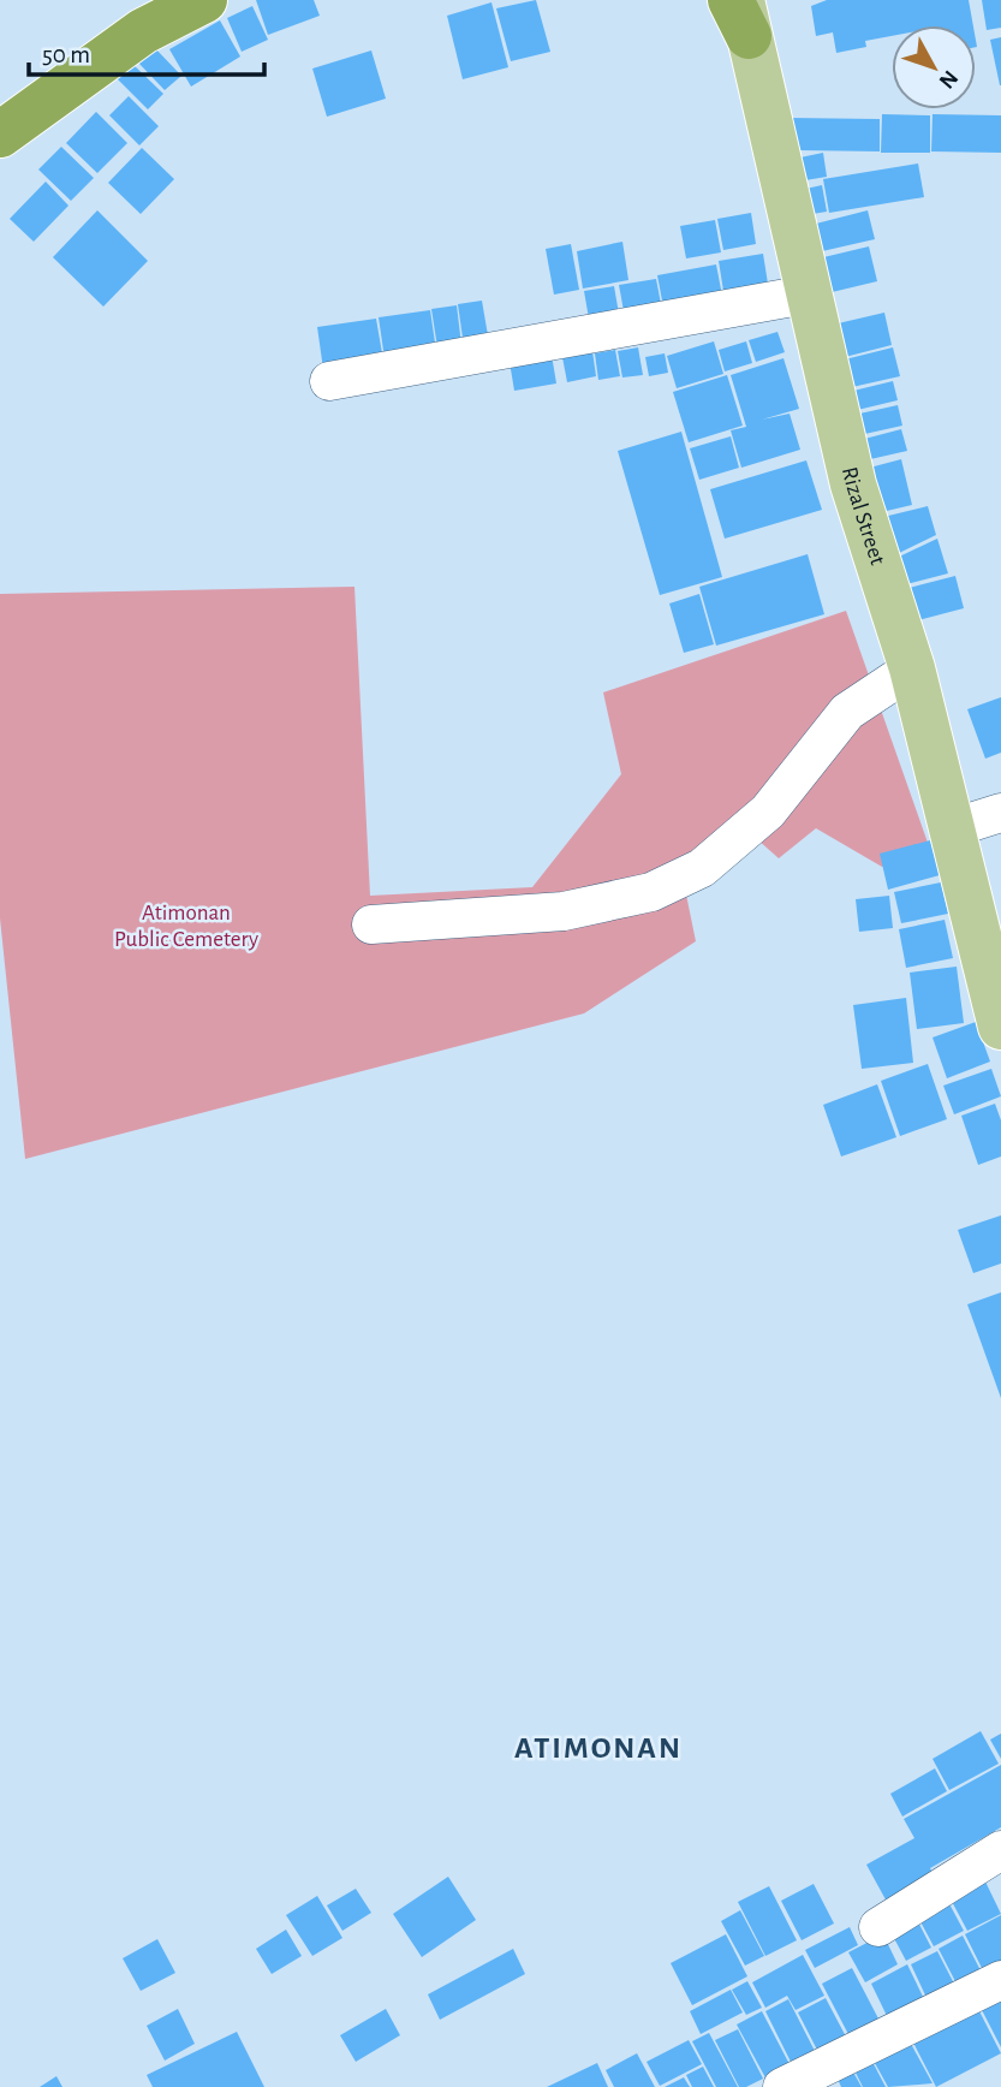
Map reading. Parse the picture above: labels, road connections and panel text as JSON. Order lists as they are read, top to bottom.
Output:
{
  "streets": {
    "main road": ["Rizal Street"]
  },
  "districts": ["ATIMONAN"],
  "parks": ["Atimonan Public Cemetery"],
  "scale_bar": "50 m",
  "north": "bottom right"
}
